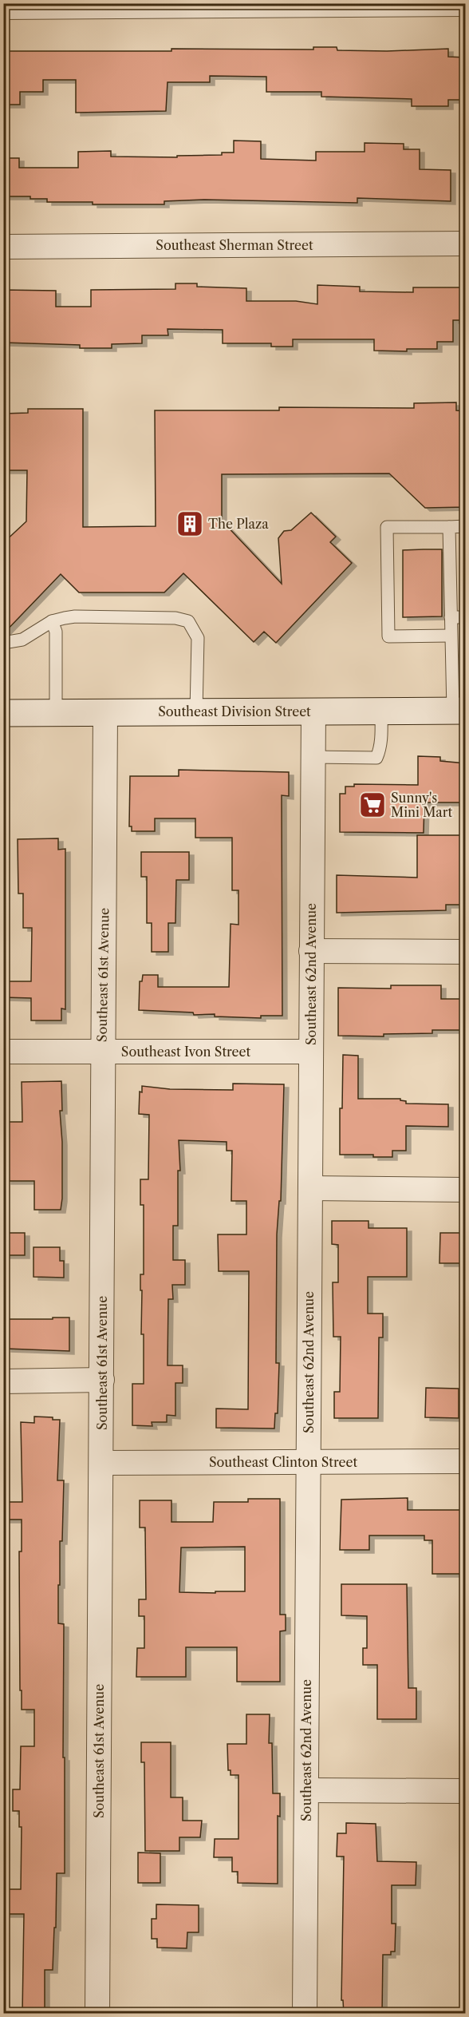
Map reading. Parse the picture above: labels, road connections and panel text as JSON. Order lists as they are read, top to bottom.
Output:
{
  "streets": {
    "main road": ["Southeast Division Street"],
    "street": [
      "Southeast Sherman Street",
      "Southeast 62nd Avenue",
      "Southeast 61st Avenue",
      "Southeast Ivon Street",
      "Southeast Clinton Street"
    ]
  },
  "crossings": [
    ["Southeast Division Street", "Southeast 62nd Avenue"],
    ["Southeast Division Street", "Southeast 61st Avenue"],
    ["Southeast 62nd Avenue", "Southeast Ivon Street"],
    ["Southeast 62nd Avenue", "Southeast Clinton Street"],
    ["Southeast 61st Avenue", "Southeast Ivon Street"],
    ["Southeast 61st Avenue", "Southeast Clinton Street"]
  ],
  "places": {
    "building": ["The Plaza"],
    "supermarket": ["Sunny's Mini Mart"]
  }
}
